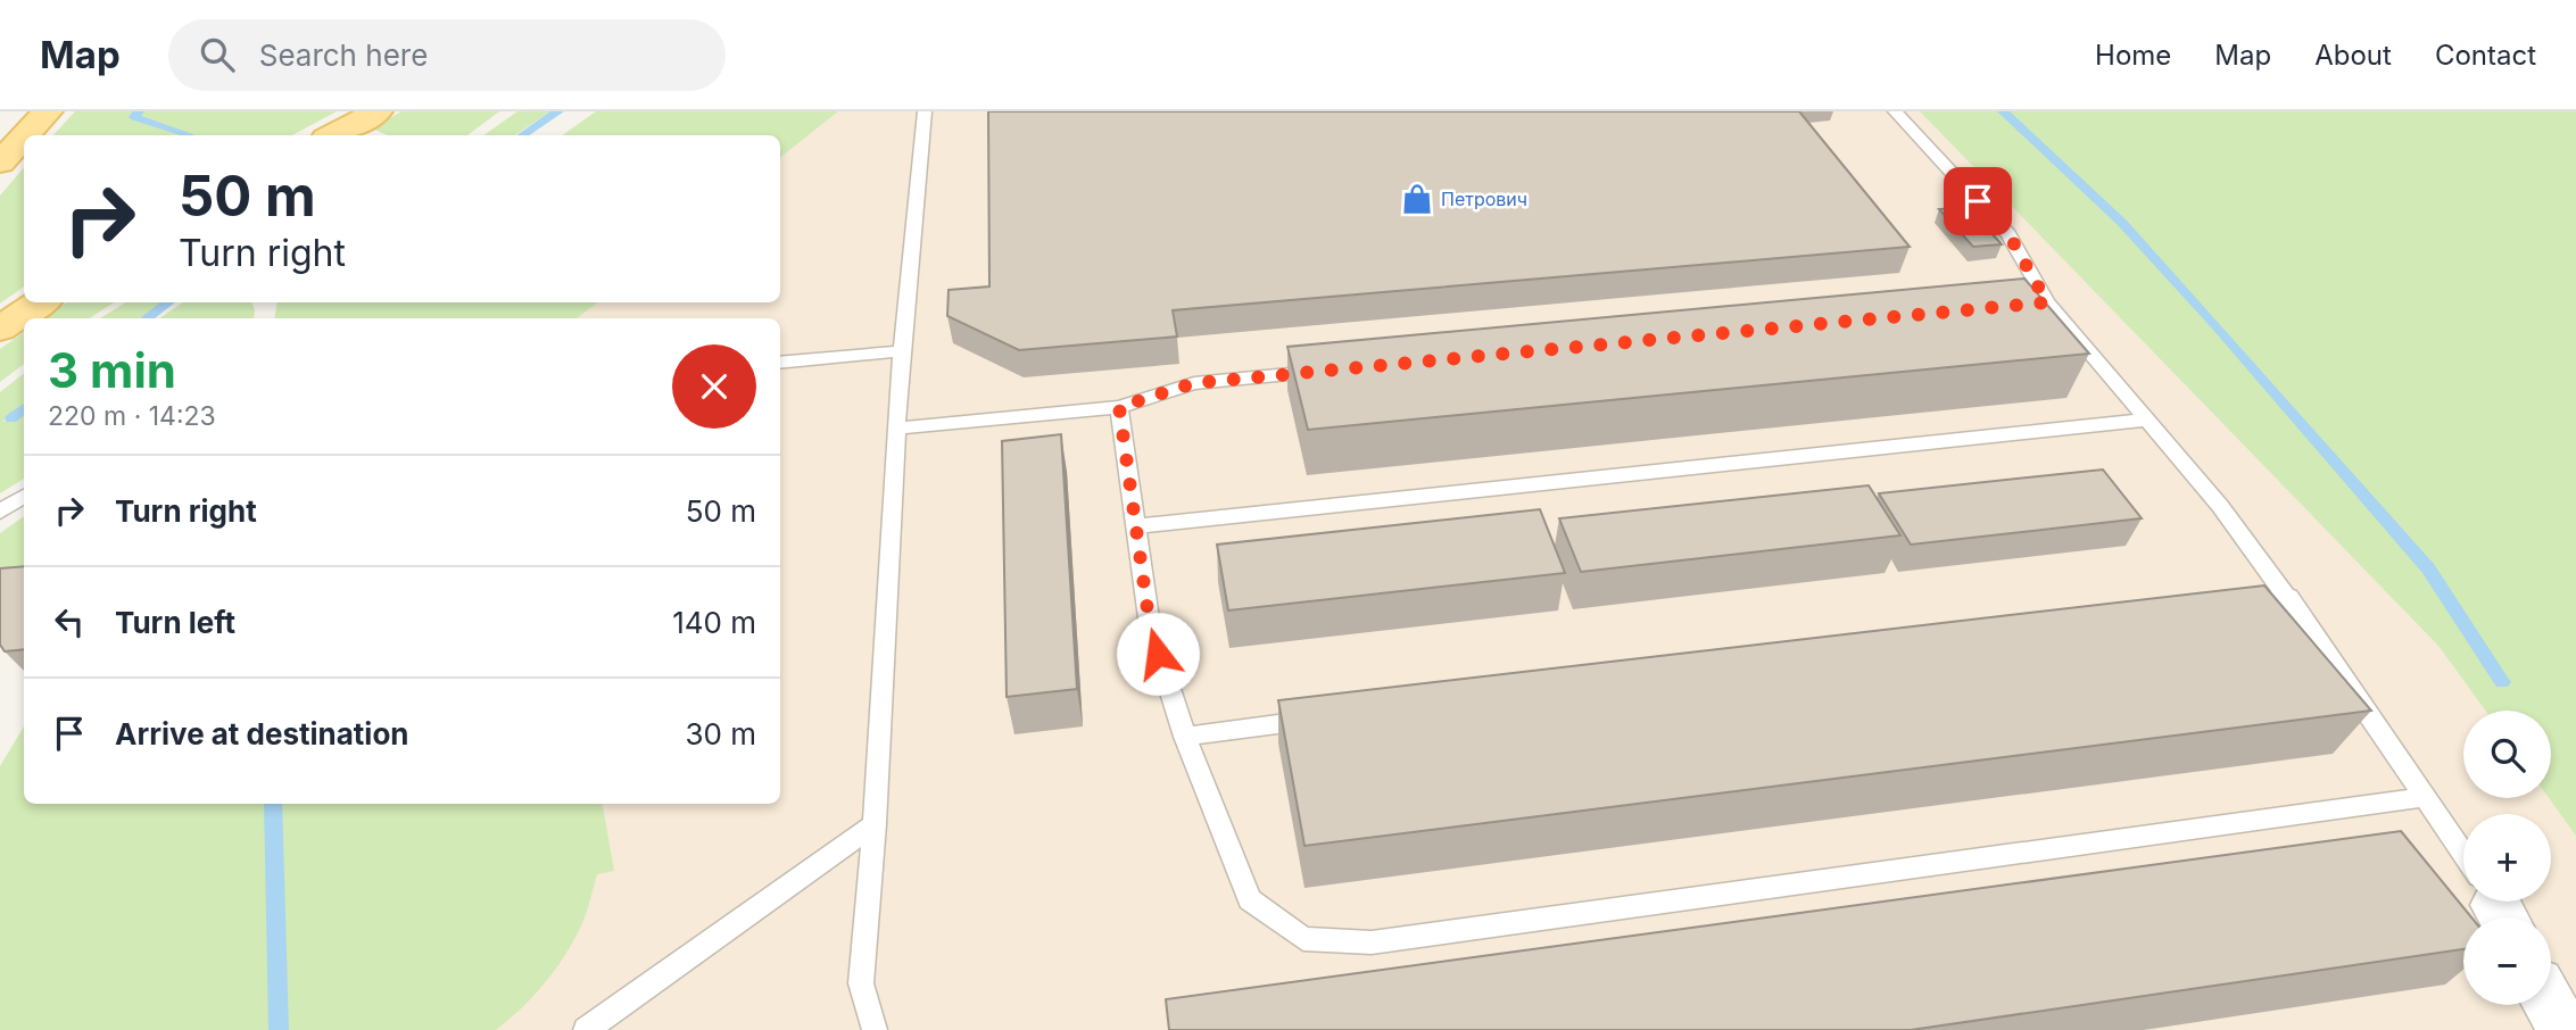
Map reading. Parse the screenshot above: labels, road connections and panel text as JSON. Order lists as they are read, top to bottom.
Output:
{
  "places": {
    "shop": ["Петрович"]
  },
  "page": {
    "header": "Map",
    "search": "Search here",
    "nav": [
      "Home",
      "Map",
      "About",
      "Contact"
    ],
    "turn": ["50 m", "Turn right"],
    "heading": ["3 min", "220 m · 14:23"],
    "list": [
      {
        "name": "Turn right",
        "value": "50 m"
      },
      {
        "name": "Turn left",
        "value": "140 m"
      },
      {
        "name": "Arrive at destination",
        "value": "30 m"
      }
    ],
    "map_buttons": ["+", "−"]
  }
}
